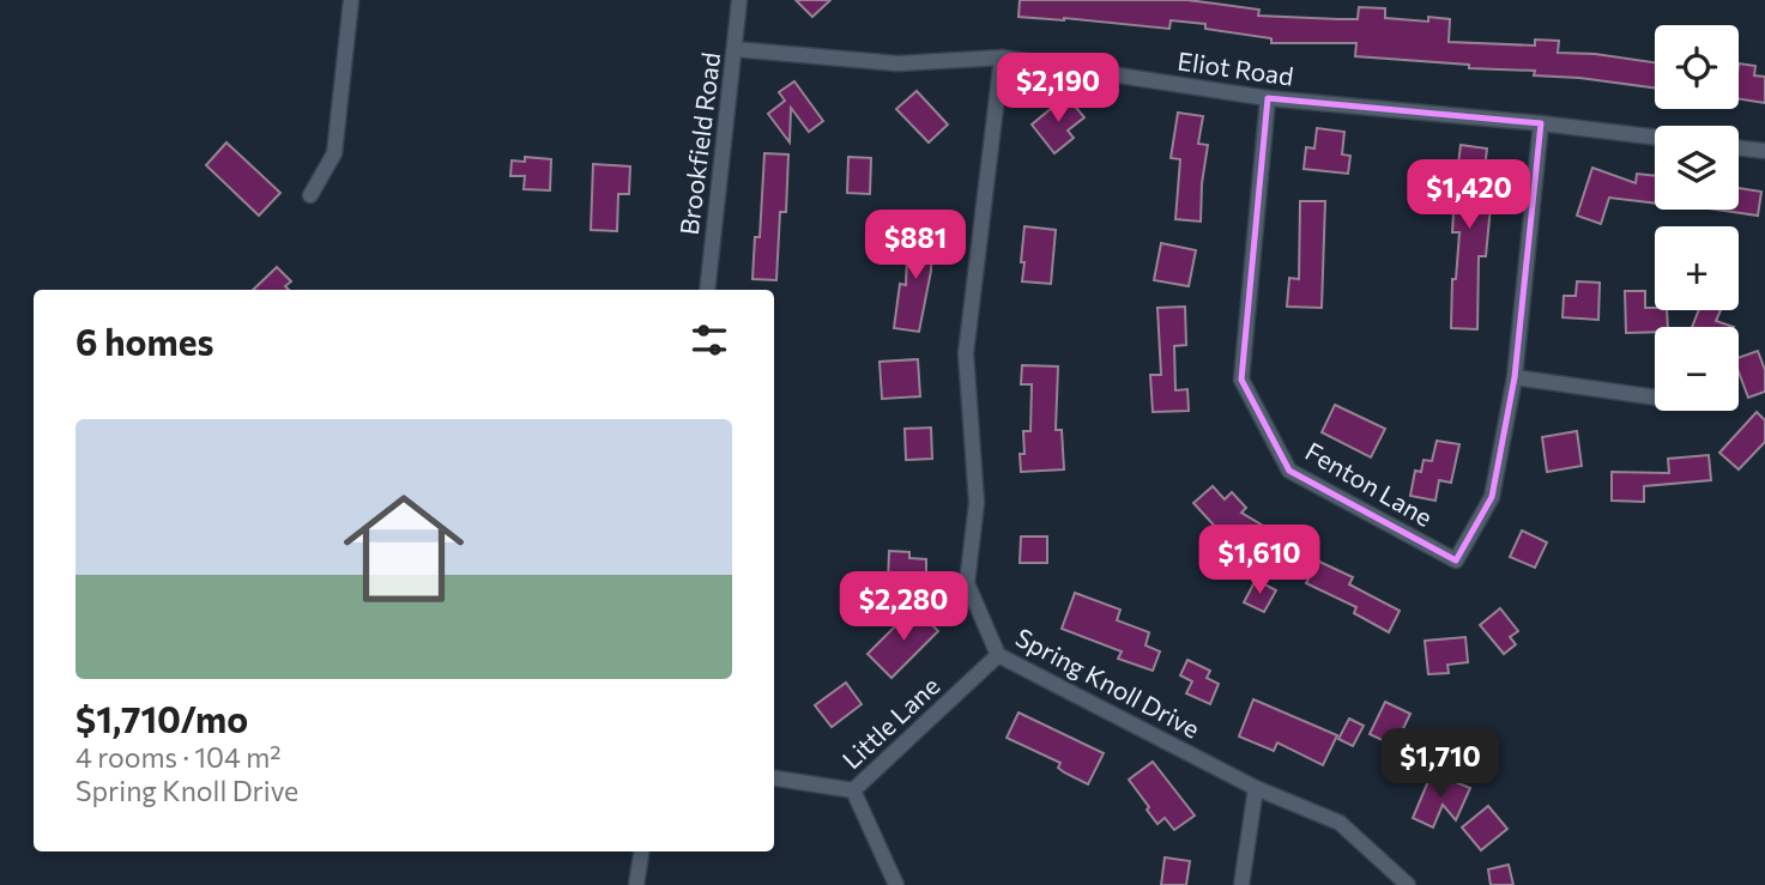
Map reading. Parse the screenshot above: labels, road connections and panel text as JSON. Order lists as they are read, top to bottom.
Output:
{
  "streets": {
    "street": [
      "Eliot Road",
      "Brookfield Road",
      "Fenton Lane",
      "Spring Knoll Drive",
      "Little Lane"
    ]
  },
  "crossings": [
    ["Eliot Road", "Brookfield Road"],
    ["Eliot Road", "Fenton Lane"],
    ["Eliot Road", "Spring Knoll Drive"],
    ["Spring Knoll Drive", "Little Lane"]
  ],
  "page": {
    "map_buttons": ["+", "−"],
    "price": [
      "$2,190",
      "$1,420",
      "$881",
      "$1,610",
      "$2,280",
      "$1,710"
    ],
    "heading": "6 homes",
    "list": [
      {
        "name": "$1,710/mo",
        "note": "4 rooms · 104 m² · Spring Knoll Drive"
      }
    ]
  }
}
